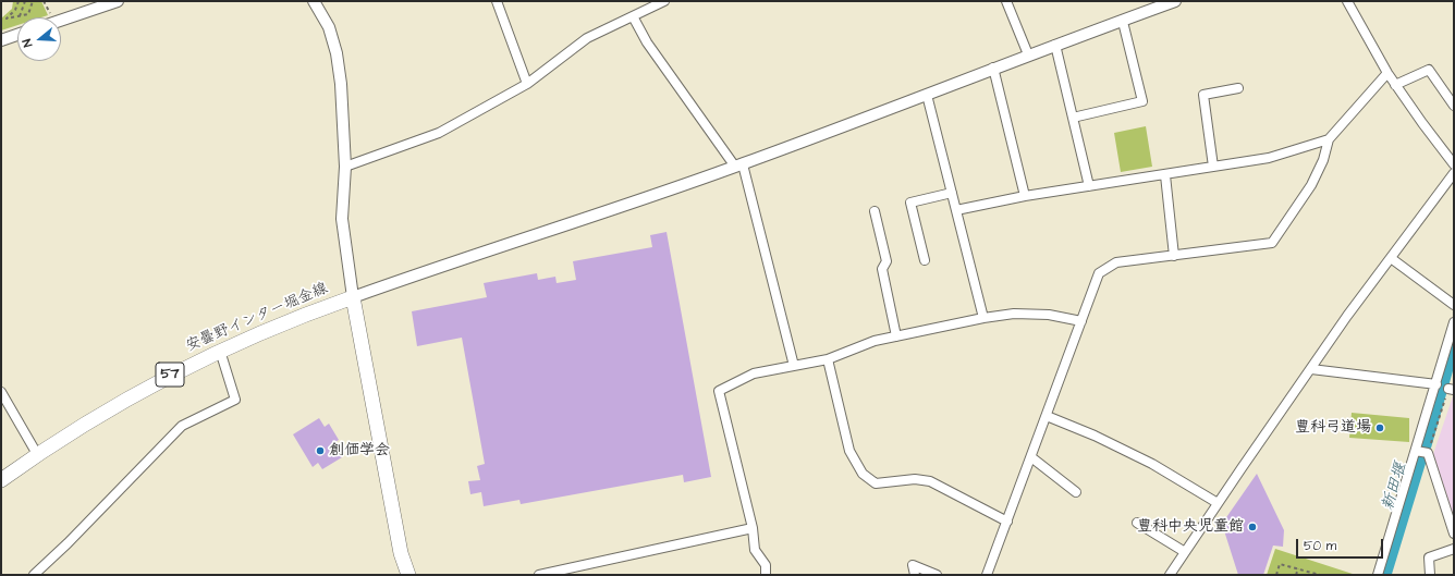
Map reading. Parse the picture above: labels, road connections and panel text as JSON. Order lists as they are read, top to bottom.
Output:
{
  "streets": {
    "main road": ["安曇野インター堀金線", "57"]
  },
  "water": ["新田堰"],
  "places": ["豊科弓道場", "創価学会", "豊科中央児童館"],
  "scale_bar": "50 m",
  "north": "left"
}
